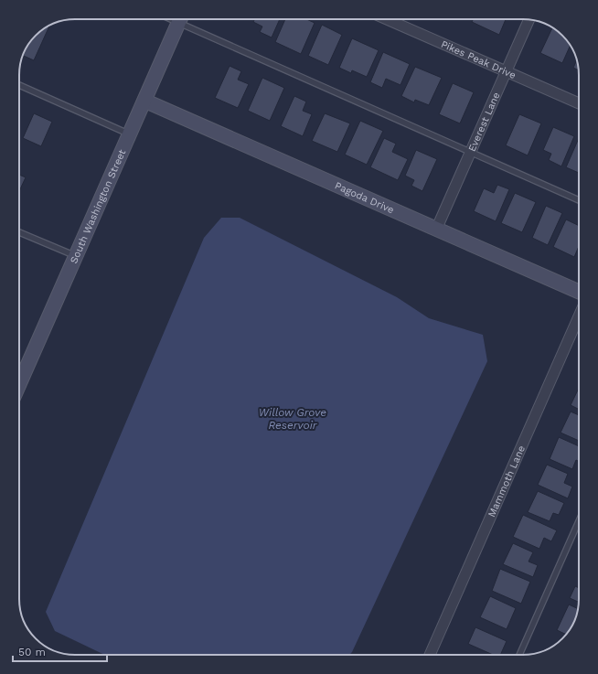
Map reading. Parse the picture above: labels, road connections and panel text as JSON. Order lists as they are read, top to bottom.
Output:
{
  "streets": {
    "street": [
      "Pikes Peak Drive",
      "Everest Lane",
      "Pagoda Drive",
      "South Washington Street",
      "Mammoth Lane"
    ]
  },
  "crossings": [
    ["Pikes Peak Drive", "Everest Lane"],
    ["Everest Lane", "Pagoda Drive"],
    ["Pagoda Drive", "South Washington Street"]
  ],
  "water": ["Willow Grove Reservoir"],
  "scale_bar": "50 m"
}
